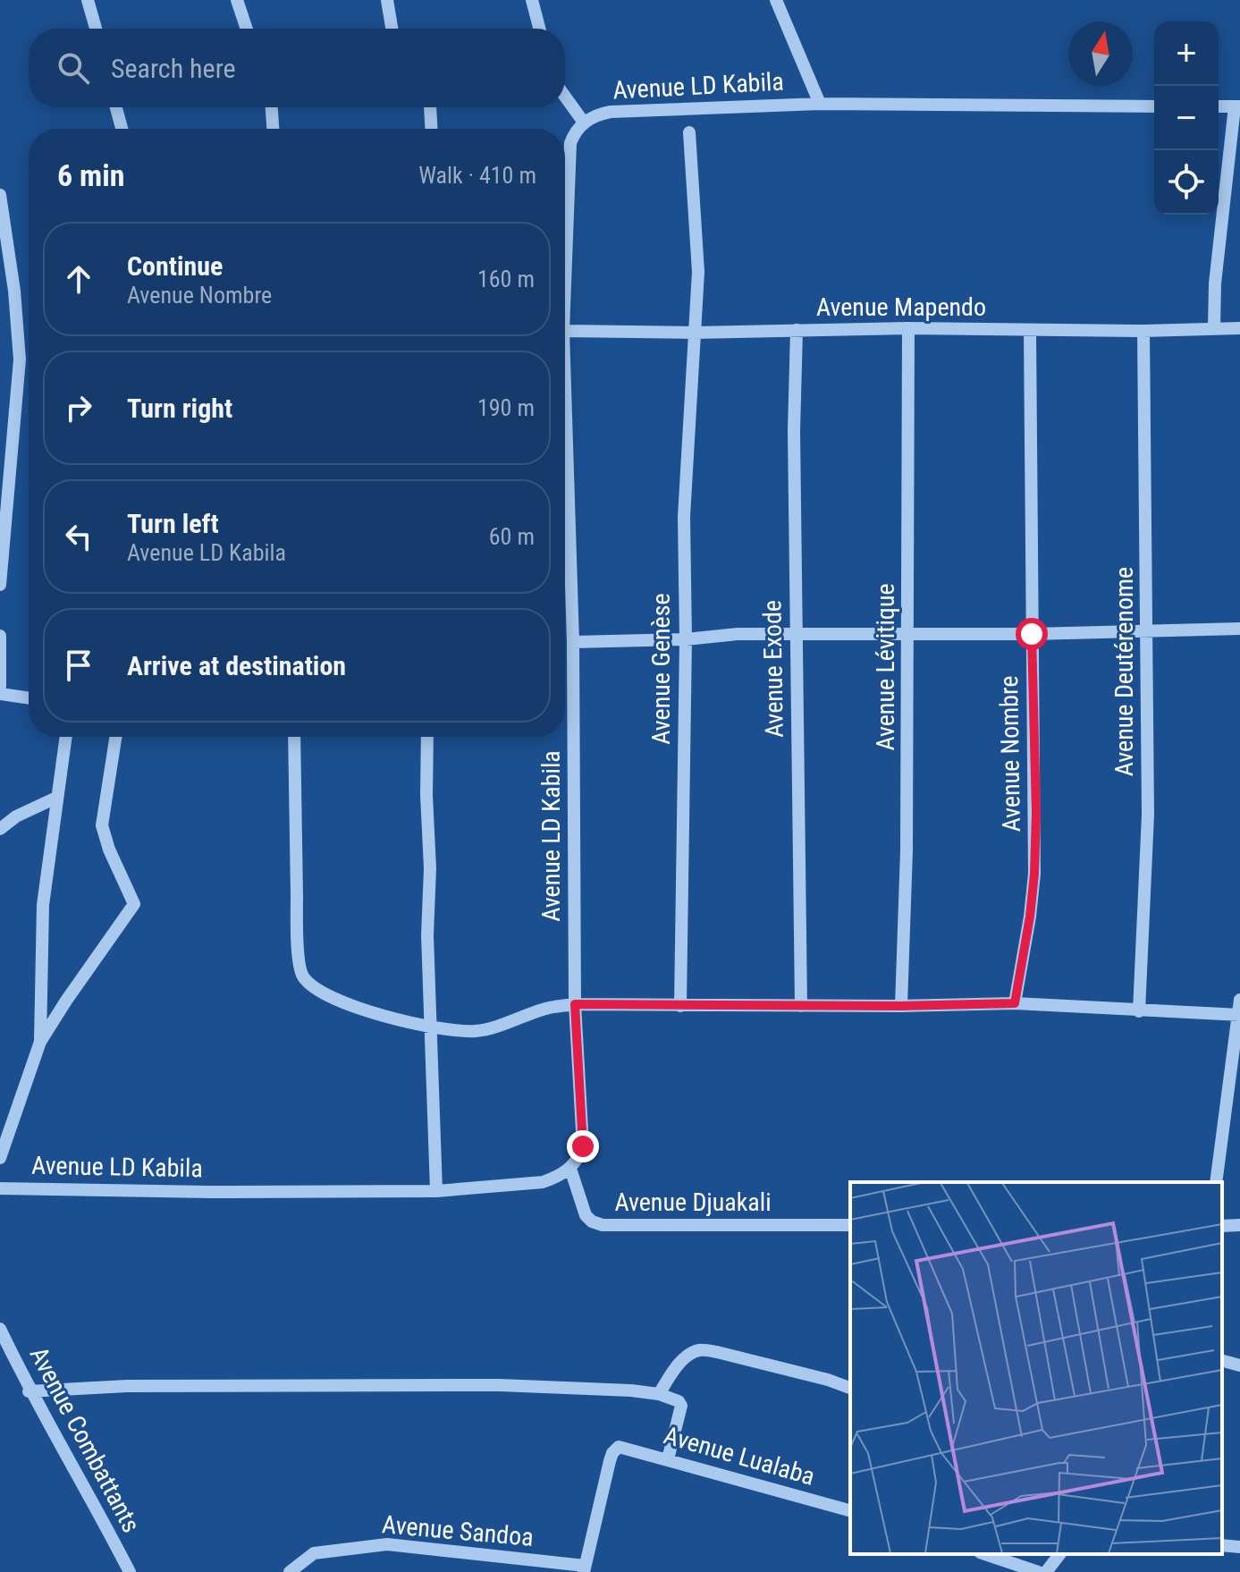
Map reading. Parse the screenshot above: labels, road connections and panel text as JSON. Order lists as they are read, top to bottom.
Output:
{
  "streets": {
    "street": [
      "Avenue LD Kabila",
      "Avenue Mapendo",
      "Avenue Lévitique",
      "Avenue Genèse",
      "Avenue Exode",
      "Avenue Deutérenome",
      "Avenue Nombre",
      "Avenue Djuakali",
      "Avenue Combattants",
      "Avenue Lualaba",
      "Avenue Sandoa"
    ]
  },
  "crossings": [
    ["Avenue LD Kabila", "Avenue Djuakali"],
    ["Avenue Mapendo", "Avenue Lévitique"],
    ["Avenue Mapendo", "Avenue Genèse"],
    ["Avenue Mapendo", "Avenue Exode"],
    ["Avenue Mapendo", "Avenue Deutérenome"],
    ["Avenue Mapendo", "Avenue Nombre"],
    ["Avenue Lualaba", "Avenue Sandoa"]
  ],
  "north": "top",
  "page": {
    "map_buttons": ["+", "−"],
    "search": "Search here",
    "heading": ["6 min", "Walk · 410 m"],
    "list": [
      ["Continue", "Avenue Nombre", "160 m"],
      ["Turn right", "190 m"],
      ["Turn left", "Avenue LD Kabila", "60 m"],
      "Arrive at destination"
    ]
  }
}
